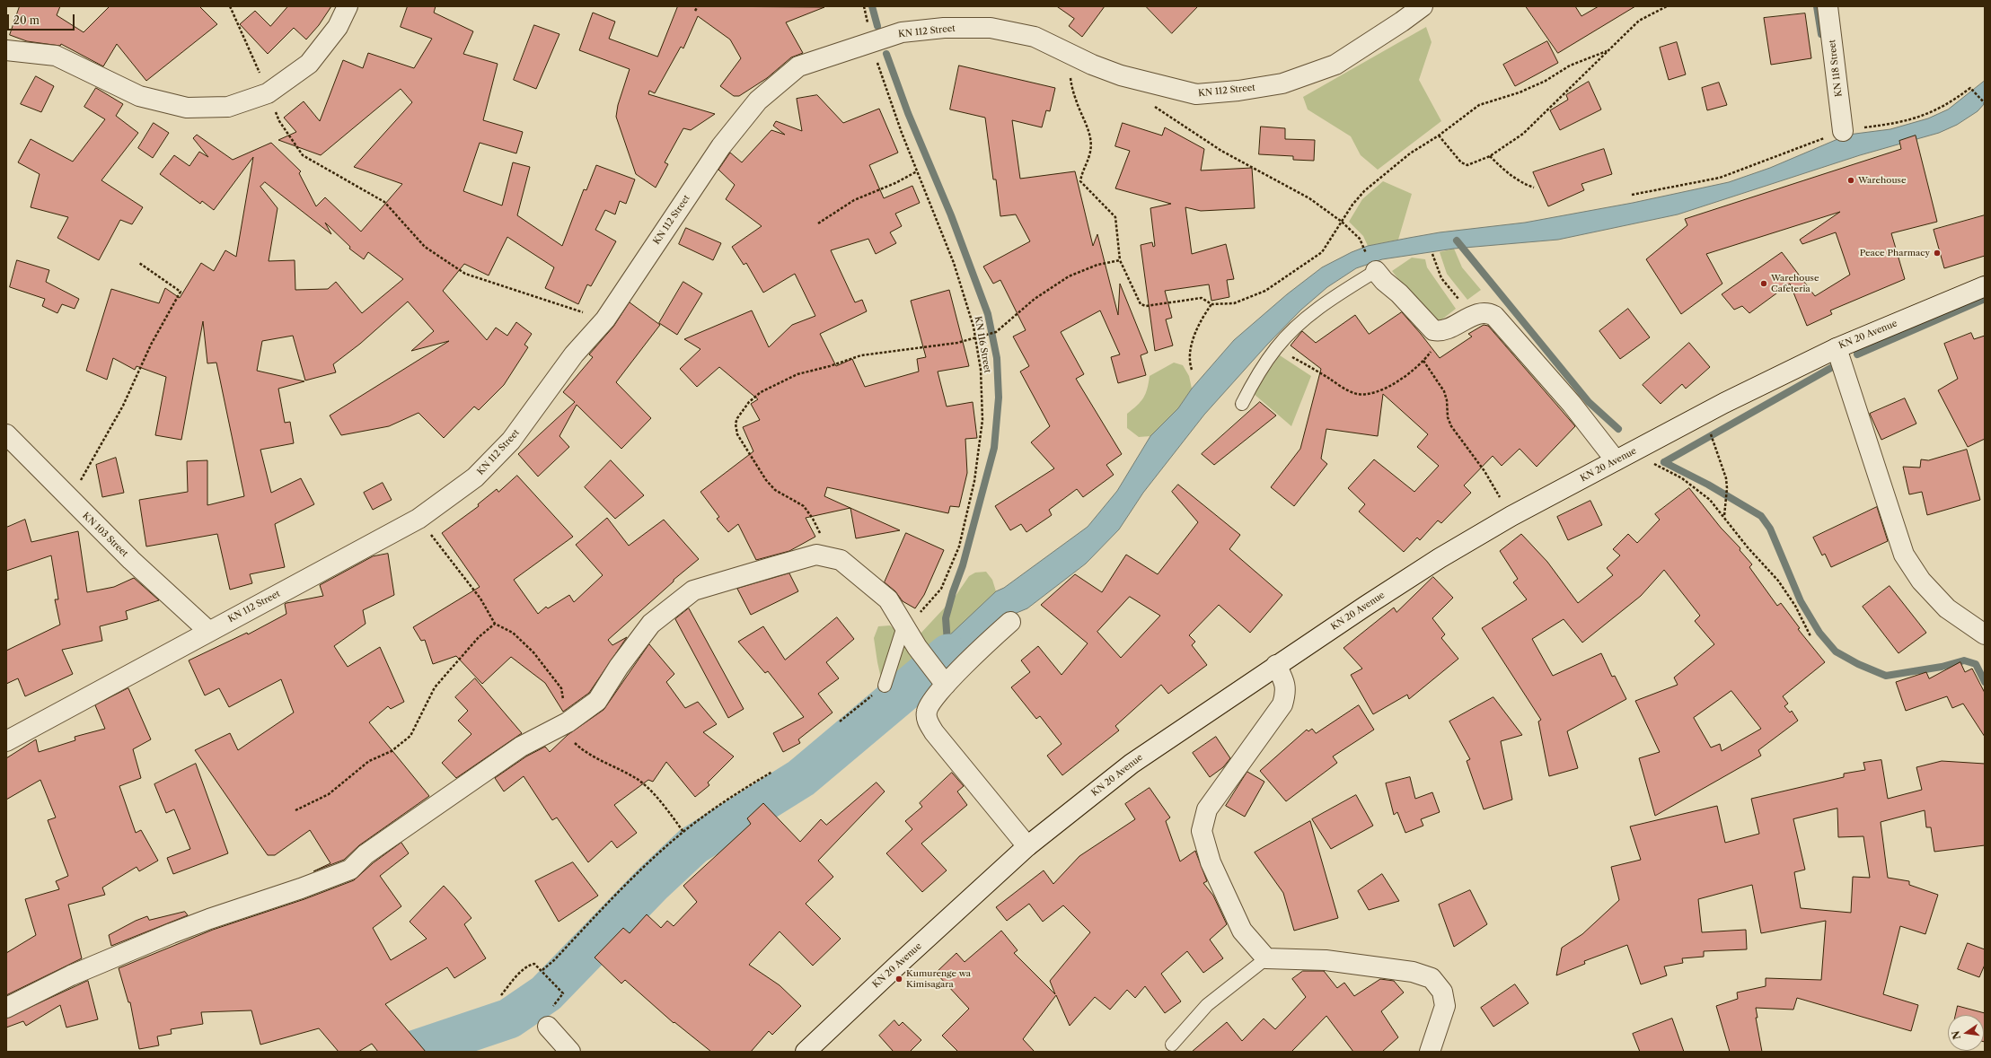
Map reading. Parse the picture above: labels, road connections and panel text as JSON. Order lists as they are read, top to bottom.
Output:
{
  "streets": {
    "street": [
      "KN 112 Street",
      "KN 118 Street",
      "KN 20 Avenue",
      "KN 103 Street"
    ],
    "path": ["KN 116 Street"]
  },
  "crossings": [
    ["KN 112 Street", "KN 116 Street"],
    ["KN 112 Street", "KN 103 Street"]
  ],
  "places": [
    "Warehouse",
    "Peace Pharmacy",
    "Warehouse Cafeteria",
    "Kumurenge wa Kimisagara"
  ],
  "scale_bar": "20 m",
  "north": "left"
}
